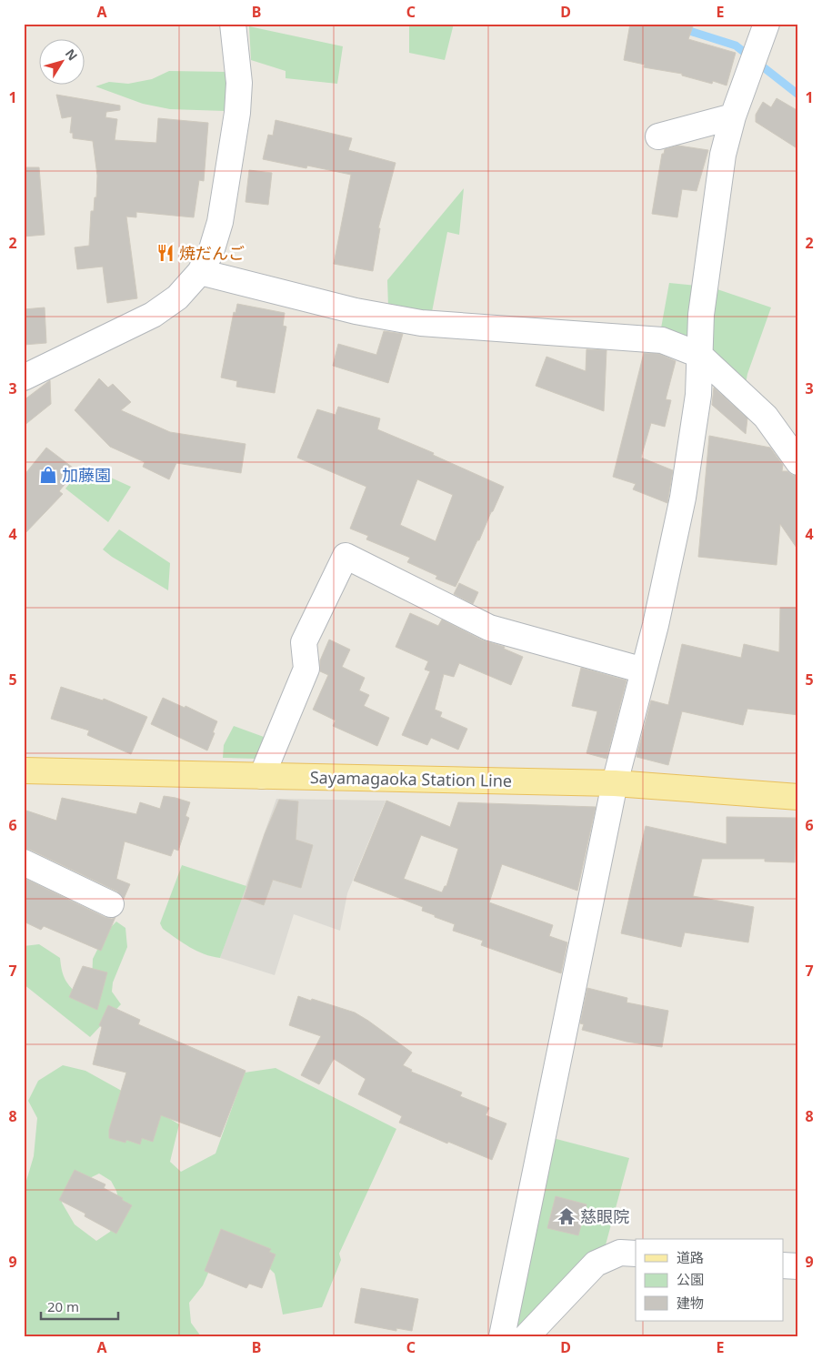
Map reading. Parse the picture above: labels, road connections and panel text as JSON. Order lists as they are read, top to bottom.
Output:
{
  "streets": {
    "main road": ["Sayamagaoka Station Line"]
  },
  "places": {
    "restaurant": ["焼だんご"],
    "shop": ["加藤園"],
    "temple": ["慈眼院"]
  },
  "legend": ["道路", "公園", "建物"],
  "scale_bar": "20 m",
  "north": "top right",
  "grid": {
    "columns": [
      "A",
      "B",
      "C",
      "D",
      "E"
    ],
    "rows": [
      "1",
      "2",
      "3",
      "4",
      "5",
      "6",
      "7",
      "8",
      "9"
    ]
  }
}
